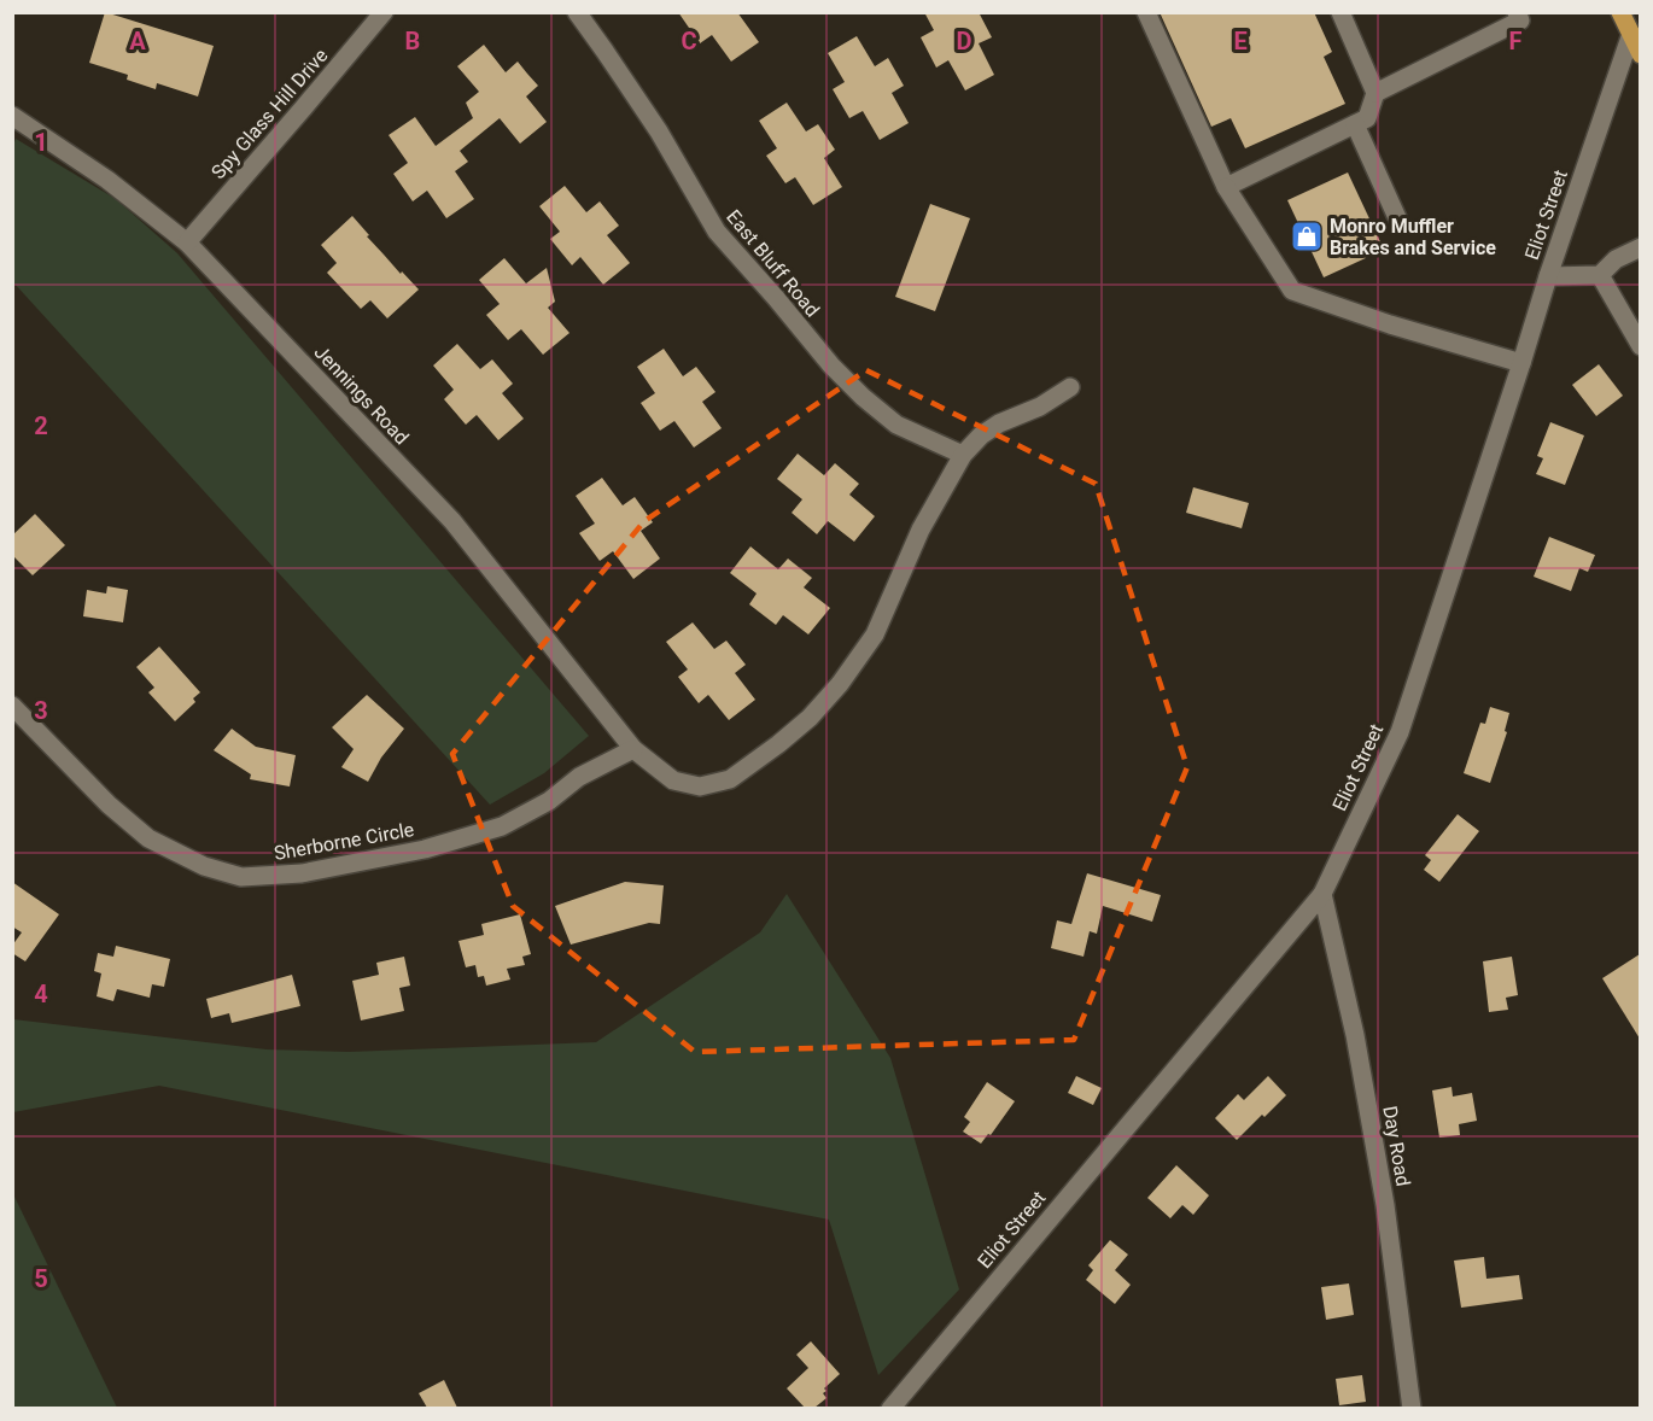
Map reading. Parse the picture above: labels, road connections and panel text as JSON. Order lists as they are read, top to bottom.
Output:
{
  "streets": {
    "street": [
      "Spy Glass Hill Drive",
      "Eliot Street",
      "East Bluff Road",
      "Jennings Road",
      "Sherborne Circle",
      "Day Road"
    ]
  },
  "crossings": [
    ["Spy Glass Hill Drive", "Jennings Road"],
    ["Eliot Street", "Day Road"],
    ["East Bluff Road", "Jennings Road"],
    ["Jennings Road", "Sherborne Circle"]
  ],
  "places": {
    "shop": ["Monro Muffler Brakes and Service"]
  },
  "grid": {
    "columns": [
      "A",
      "B",
      "C",
      "D",
      "E",
      "F"
    ],
    "rows": [
      "1",
      "2",
      "3",
      "4",
      "5"
    ]
  }
}
